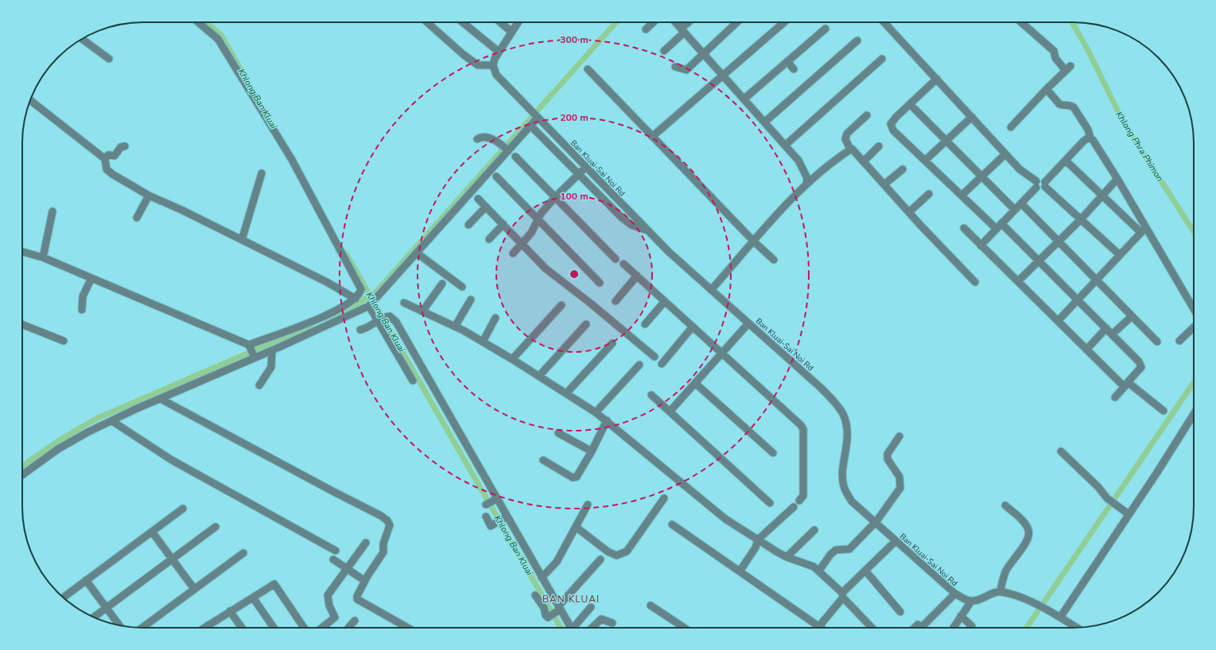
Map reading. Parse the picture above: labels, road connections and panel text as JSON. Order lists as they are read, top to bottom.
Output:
{
  "streets": {
    "street": ["Ban Kluai-Sai Noi Rd"]
  },
  "districts": ["BAN KLUAI"],
  "water": ["Khlong Ban Kluai", "Khlong Phra Phimon"],
  "rings": ["300 m", "200 m", "100 m"]
}
